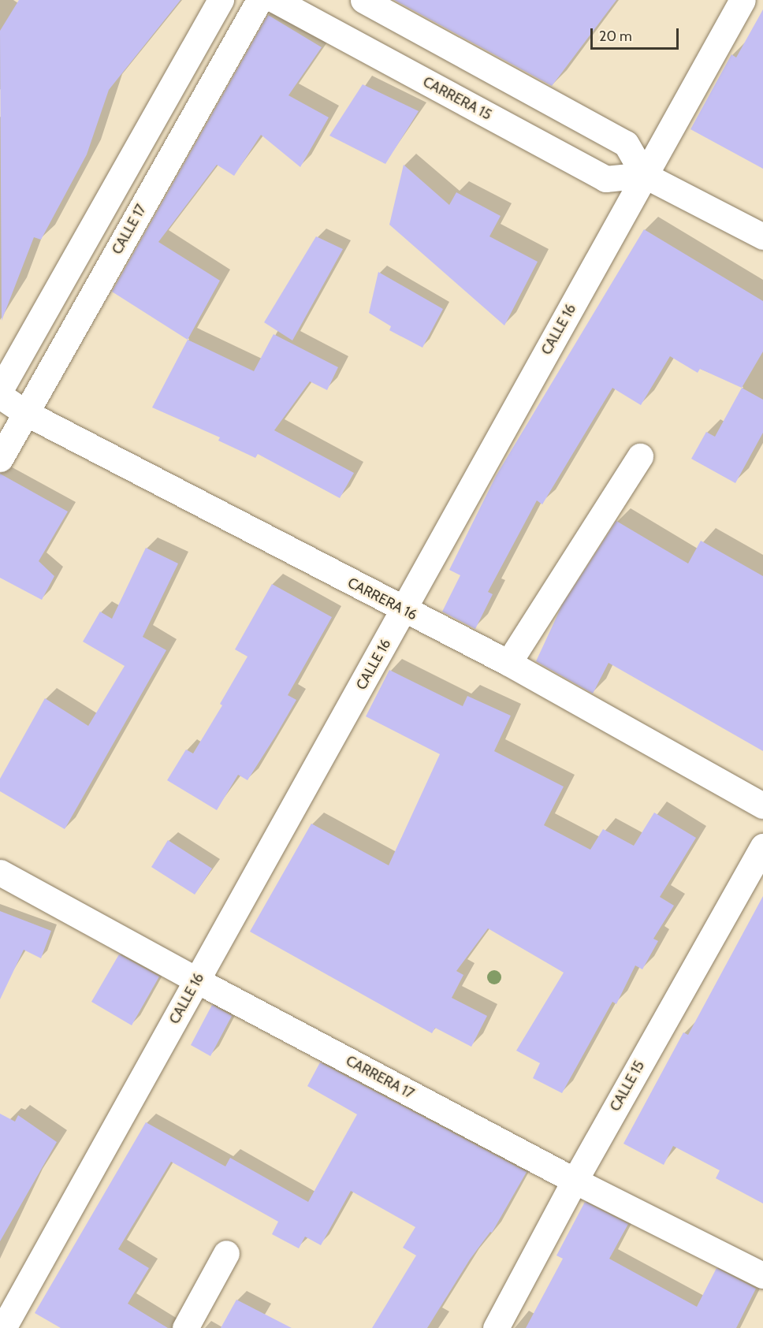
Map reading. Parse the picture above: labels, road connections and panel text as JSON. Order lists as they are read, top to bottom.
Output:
{
  "streets": {
    "main road": [
      "CARRERA 15",
      "CALLE 17",
      "CALLE 16",
      "CARRERA 16",
      "CARRERA 17",
      "CALLE 15"
    ]
  },
  "crossings": [
    ["CARRERA 15", "CALLE 16"],
    ["CALLE 17", "CARRERA 16"],
    ["CALLE 16", "CARRERA 16"],
    ["CALLE 16", "CARRERA 17"],
    ["CARRERA 17", "CALLE 15"]
  ],
  "scale_bar": "20 m"
}
